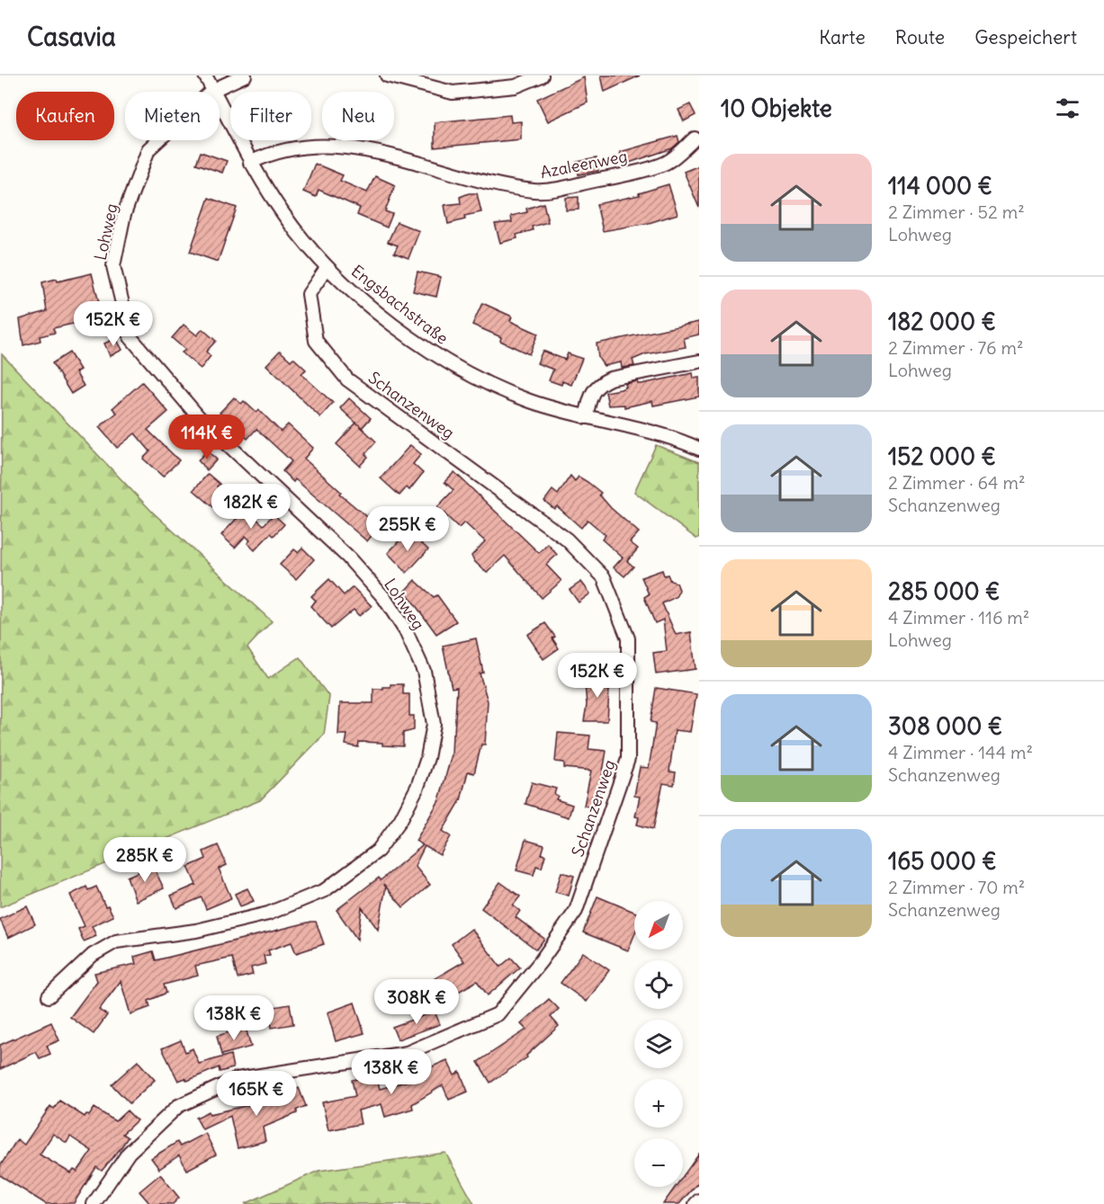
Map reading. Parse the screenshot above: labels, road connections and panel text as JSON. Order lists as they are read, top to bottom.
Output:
{
  "streets": {
    "street": [
      "Azaleenweg",
      "Lohweg",
      "Engsbachstraße",
      "Schanzenweg"
    ]
  },
  "crossings": [
    ["Azaleenweg", "Engsbachstraße"],
    ["Lohweg", "Engsbachstraße"],
    ["Engsbachstraße", "Schanzenweg"]
  ],
  "north": "bottom left",
  "page": {
    "header": "Casavia",
    "nav": ["Karte", "Route", "Gespeichert"],
    "heading": "10 Objekte",
    "chip": [
      "Kaufen",
      "Mieten",
      "Filter",
      "Neu"
    ],
    "list": [
      {
        "name": "114 000 €",
        "note": "2 Zimmer · 52 m² · Lohweg"
      },
      {
        "name": "182 000 €",
        "note": "2 Zimmer · 76 m² · Lohweg"
      },
      {
        "name": "152 000 €",
        "note": "2 Zimmer · 64 m² · Schanzenweg"
      },
      {
        "name": "285 000 €",
        "note": "4 Zimmer · 116 m² · Lohweg"
      },
      {
        "name": "308 000 €",
        "note": "4 Zimmer · 144 m² · Schanzenweg"
      },
      {
        "name": "165 000 €",
        "note": "2 Zimmer · 70 m² · Schanzenweg"
      }
    ],
    "price": [
      "152K €",
      "114K €",
      "182K €",
      "255K €",
      "152K €",
      "285K €",
      "308K €",
      "138K €",
      "138K €",
      "165K €"
    ],
    "map_buttons": ["+", "−"]
  }
}
